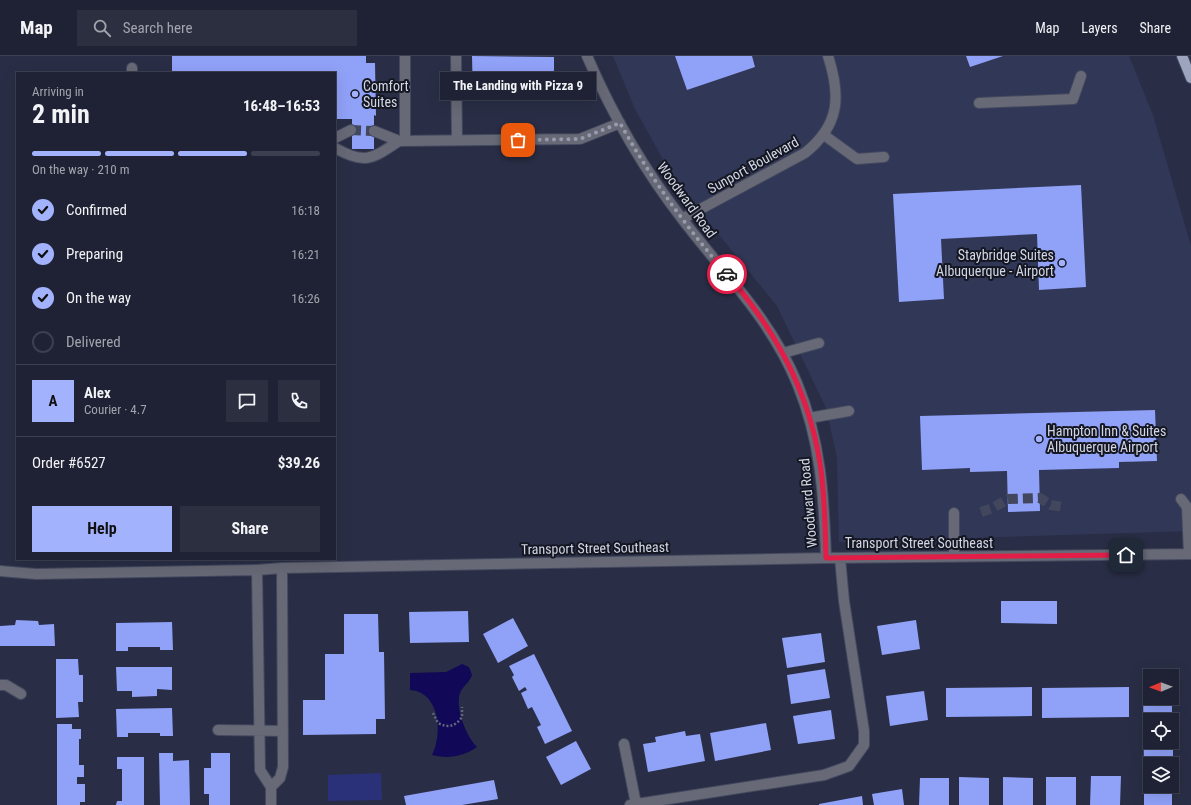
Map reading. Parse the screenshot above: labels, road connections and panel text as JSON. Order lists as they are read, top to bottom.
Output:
{
  "streets": {
    "street": ["Sunport Boulevard", "Woodward Road", "Transport Street Southeast"]
  },
  "crossings": [
    ["Sunport Boulevard", "Woodward Road"],
    ["Woodward Road", "Transport Street Southeast"]
  ],
  "places": [
    "Comfort Suites",
    "The Landing with Pizza 9",
    "Staybridge Suites Albuquerque - Airport",
    "Hampton Inn & Suites Albuquerque Airport"
  ],
  "north": "left",
  "page": {
    "header": "Map",
    "search": "Search here",
    "nav": ["Map", "Layers", "Share"],
    "bubble": "The Landing with Pizza 9",
    "heading": ["2 min", "Arriving in", "16:48–16:53"],
    "panel": [
      "Alex",
      "Courier · 4.7",
      "Order #6527",
      "$39.26"
    ],
    "bar": "On the way · 210 m",
    "list": [
      ["Confirmed", "16:18"],
      ["Preparing", "16:21"],
      ["On the way", "16:26"],
      "Delivered"
    ],
    "round": "A",
    "buttons": ["Help", "Share"]
  }
}
